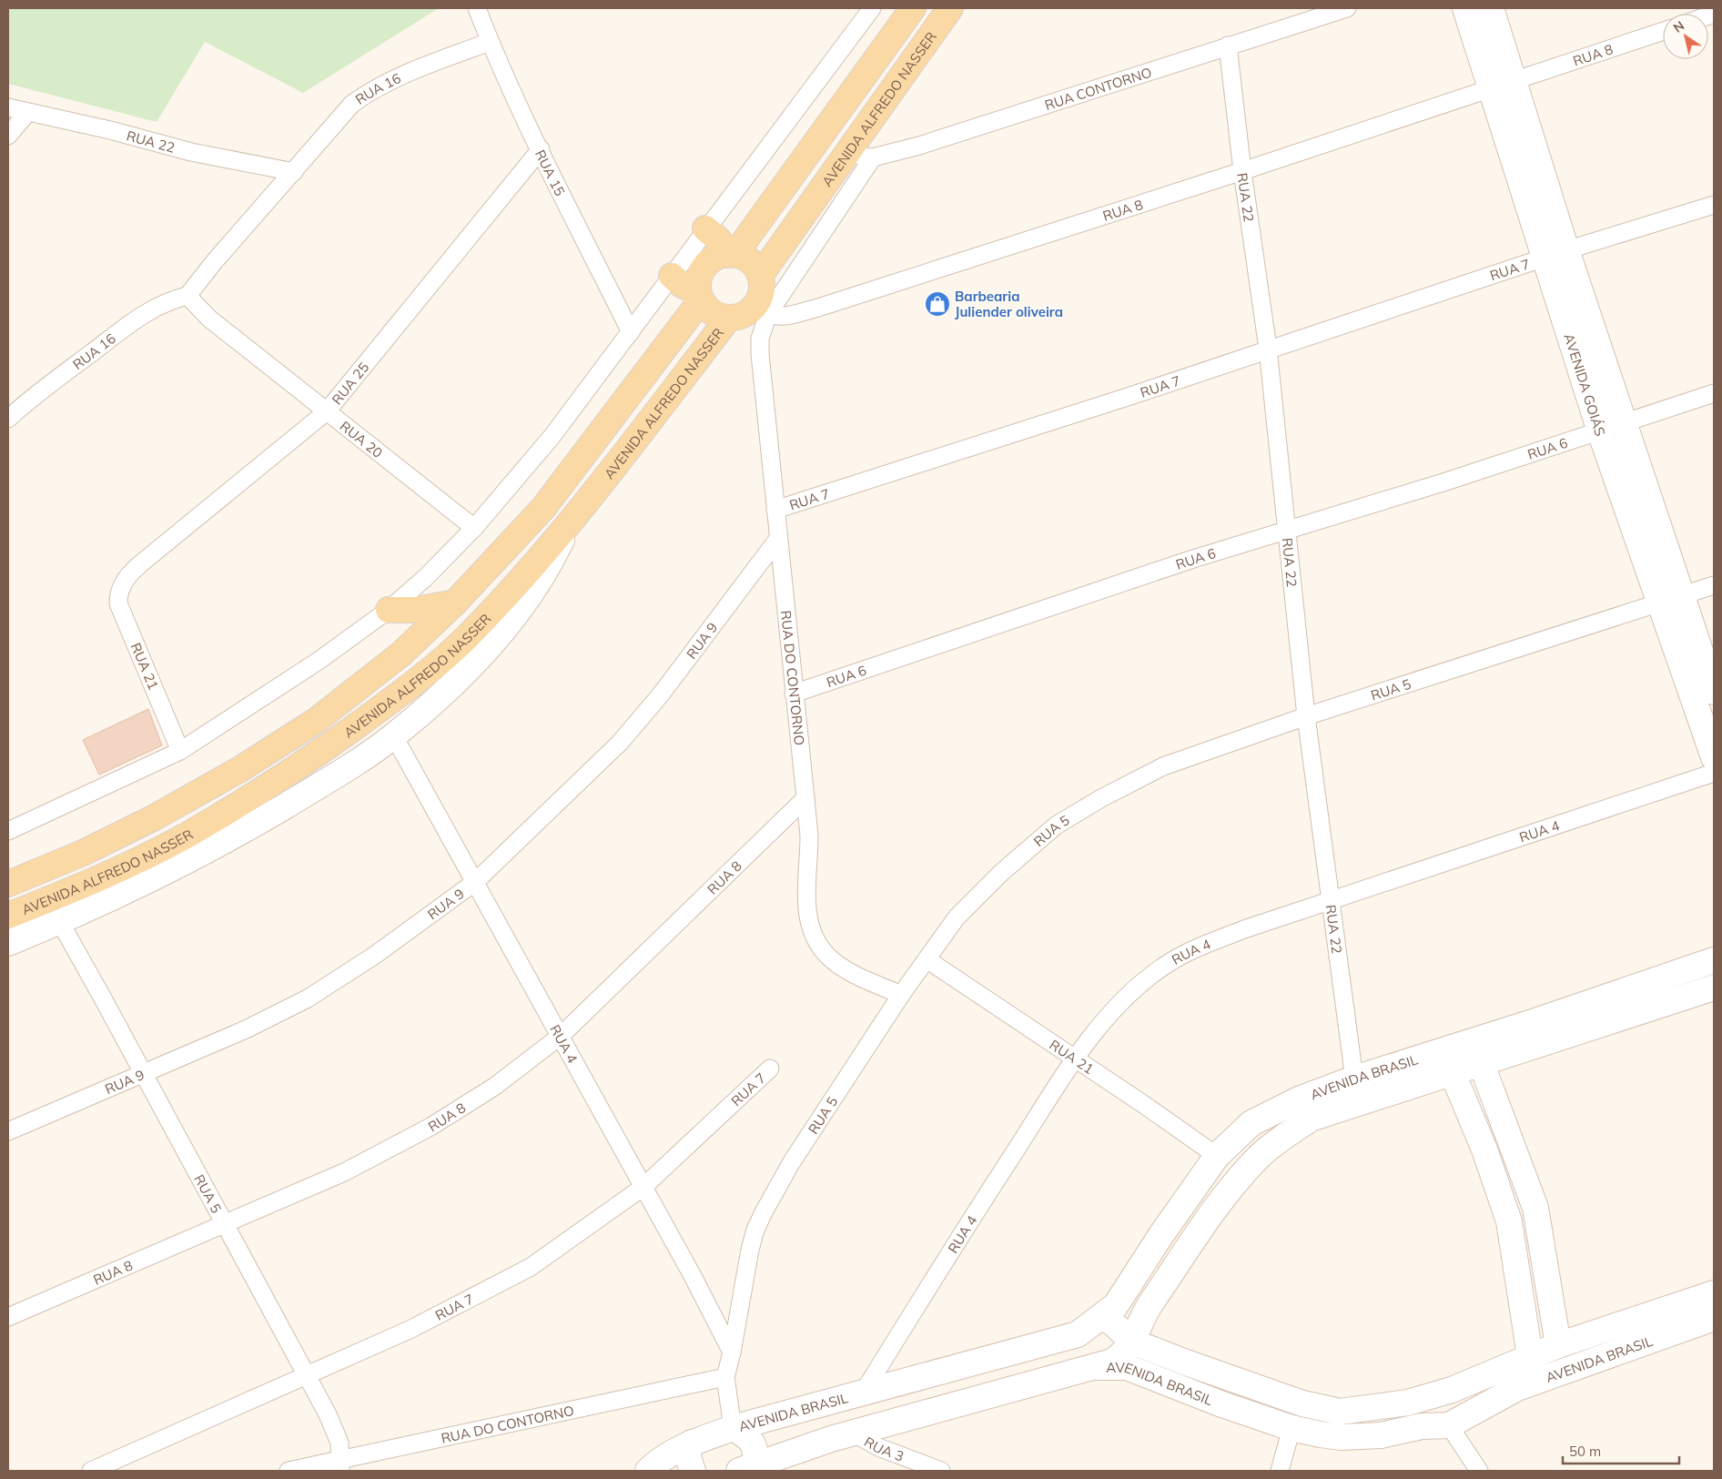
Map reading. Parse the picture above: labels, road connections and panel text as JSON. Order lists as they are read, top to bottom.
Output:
{
  "streets": {
    "main road": ["AVENIDA ALFREDO NASSER"],
    "street": [
      "RUA 8",
      "RUA CONTORNO",
      "RUA 16",
      "RUA 22",
      "RUA 15",
      "RUA 7",
      "RUA 25",
      "AVENIDA GOIÁS",
      "RUA 20",
      "RUA 6",
      "RUA 9",
      "RUA 21",
      "RUA DO CONTORNO",
      "RUA 5",
      "RUA 4",
      "AVENIDA BRASIL",
      "RUA 3"
    ]
  },
  "crossings": [
    ["RUA 8", "AVENIDA ALFREDO NASSER"],
    ["RUA 8", "RUA 22"],
    ["RUA 8", "AVENIDA GOIÁS"],
    ["RUA 8", "RUA DO CONTORNO"],
    ["RUA 8", "RUA 5"],
    ["RUA 8", "RUA 4"],
    ["RUA CONTORNO", "AVENIDA ALFREDO NASSER"],
    ["RUA CONTORNO", "RUA 22"],
    ["RUA CONTORNO", "RUA DO CONTORNO"],
    ["RUA 16", "RUA 22"],
    ["RUA 16", "RUA 15"],
    ["RUA 16", "RUA 20"],
    ["AVENIDA ALFREDO NASSER", "RUA DO CONTORNO"],
    ["RUA 22", "RUA 7"],
    ["RUA 22", "RUA 6"],
    ["RUA 22", "RUA 5"],
    ["RUA 22", "RUA 4"],
    ["RUA 22", "AVENIDA BRASIL"],
    ["RUA 15", "RUA 25"],
    ["RUA 7", "AVENIDA GOIÁS"],
    ["RUA 7", "RUA DO CONTORNO"],
    ["RUA 7", "RUA 5"],
    ["RUA 7", "RUA 4"],
    ["RUA 25", "RUA 20"],
    ["RUA 25", "RUA 21"],
    ["AVENIDA GOIÁS", "RUA 6"],
    ["AVENIDA GOIÁS", "RUA 5"],
    ["RUA 6", "RUA DO CONTORNO"],
    ["RUA 9", "RUA DO CONTORNO"],
    ["RUA 9", "RUA 5"],
    ["RUA 9", "RUA 4"],
    ["RUA 21", "RUA 5"],
    ["RUA 21", "RUA 4"],
    ["RUA 21", "AVENIDA BRASIL"],
    ["RUA DO CONTORNO", "RUA 5"],
    ["RUA 5", "RUA 4"],
    ["RUA 4", "AVENIDA BRASIL"],
    ["AVENIDA BRASIL", "RUA 3"]
  ],
  "places": {
    "shop": ["Barbearia Juliender oliveira"]
  },
  "scale_bar": "50 m",
  "north": "top left"
}
